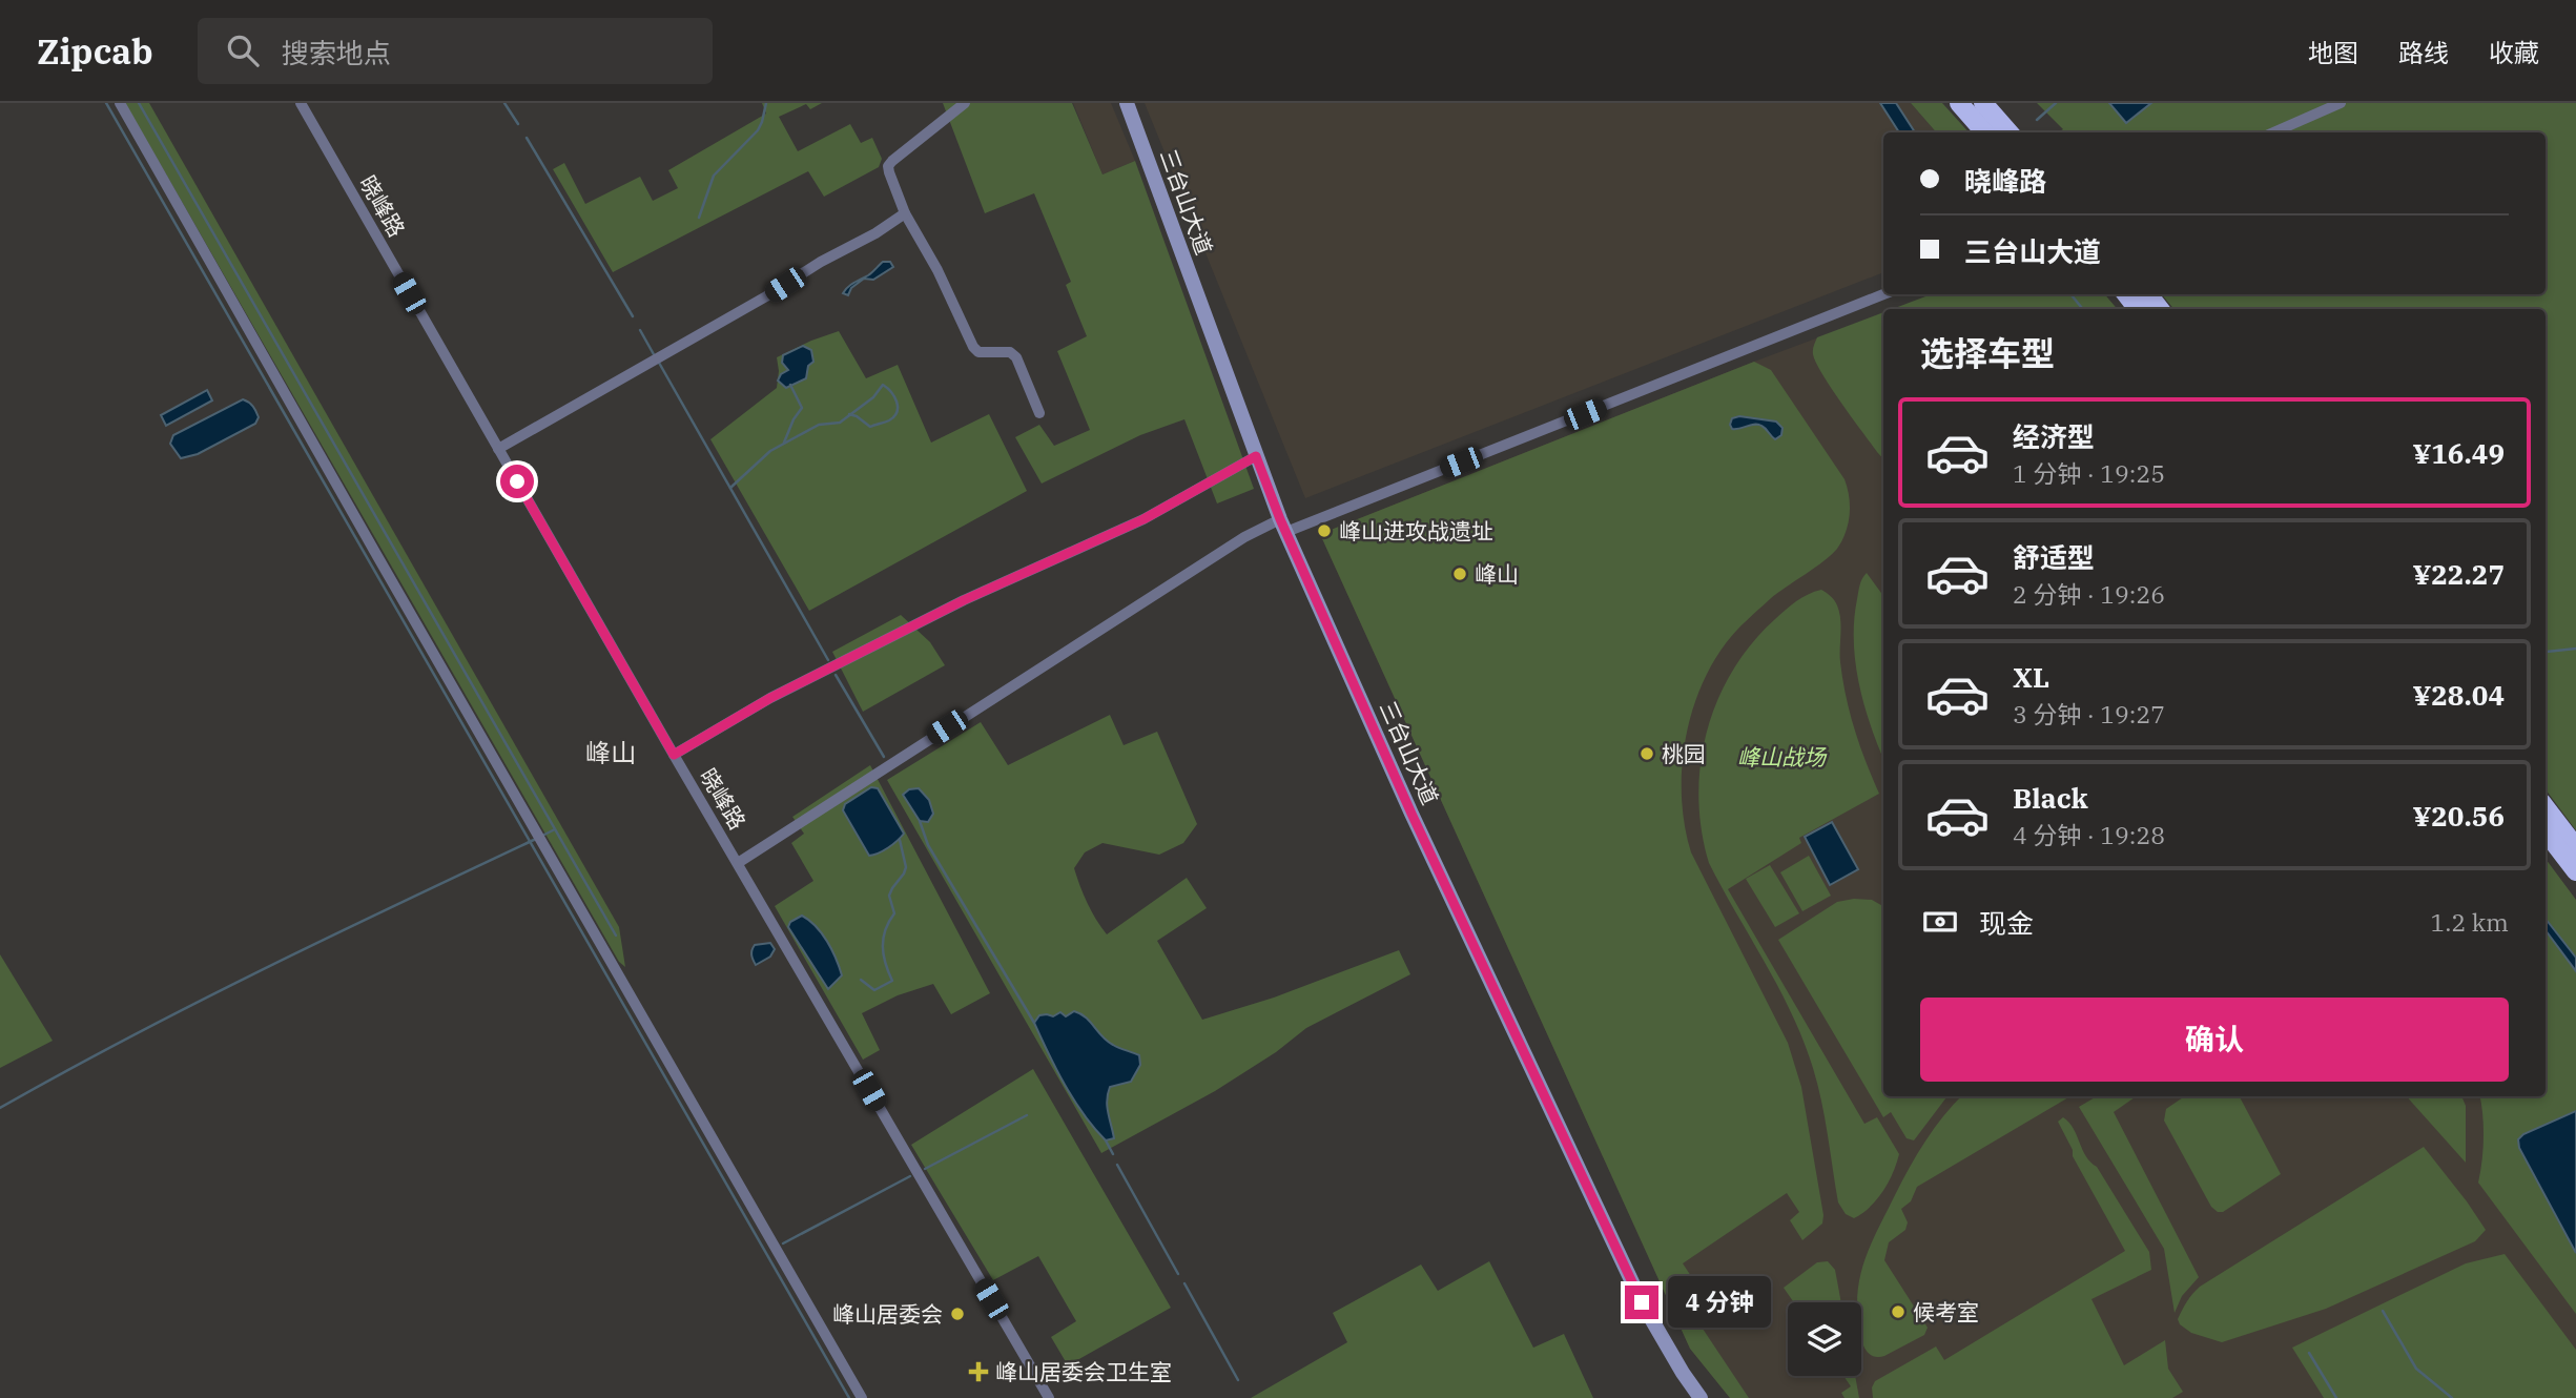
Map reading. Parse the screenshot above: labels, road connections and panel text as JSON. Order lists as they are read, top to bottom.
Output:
{
  "streets": {
    "main road": ["三台山大道"],
    "street": ["晓峰路"]
  },
  "districts": ["峰山"],
  "parks": ["峰山战场"],
  "places": {
    "other": [
      "峰山进攻战遗址",
      "峰山",
      "桃园",
      "候考室",
      "峰山居委会"
    ],
    "health": ["峰山居委会卫生室"]
  },
  "page": {
    "header": "Zipcab",
    "search": "搜索地点",
    "nav": ["地图", "路线", "收藏"],
    "banner": ["晓峰路", "三台山大道"],
    "heading": "选择车型",
    "list": [
      {
        "name": "经济型",
        "note": "1 分钟 · 19:25",
        "value": "¥16.49"
      },
      {
        "name": "舒适型",
        "note": "2 分钟 · 19:26",
        "value": "¥22.27"
      },
      {
        "name": "XL",
        "note": "3 分钟 · 19:27",
        "value": "¥28.04"
      },
      {
        "name": "Black",
        "note": "4 分钟 · 19:28",
        "value": "¥20.56"
      }
    ],
    "pay": ["现金", "1.2 km"],
    "buttons": "确认",
    "bubble": "4 分钟"
  }
}
